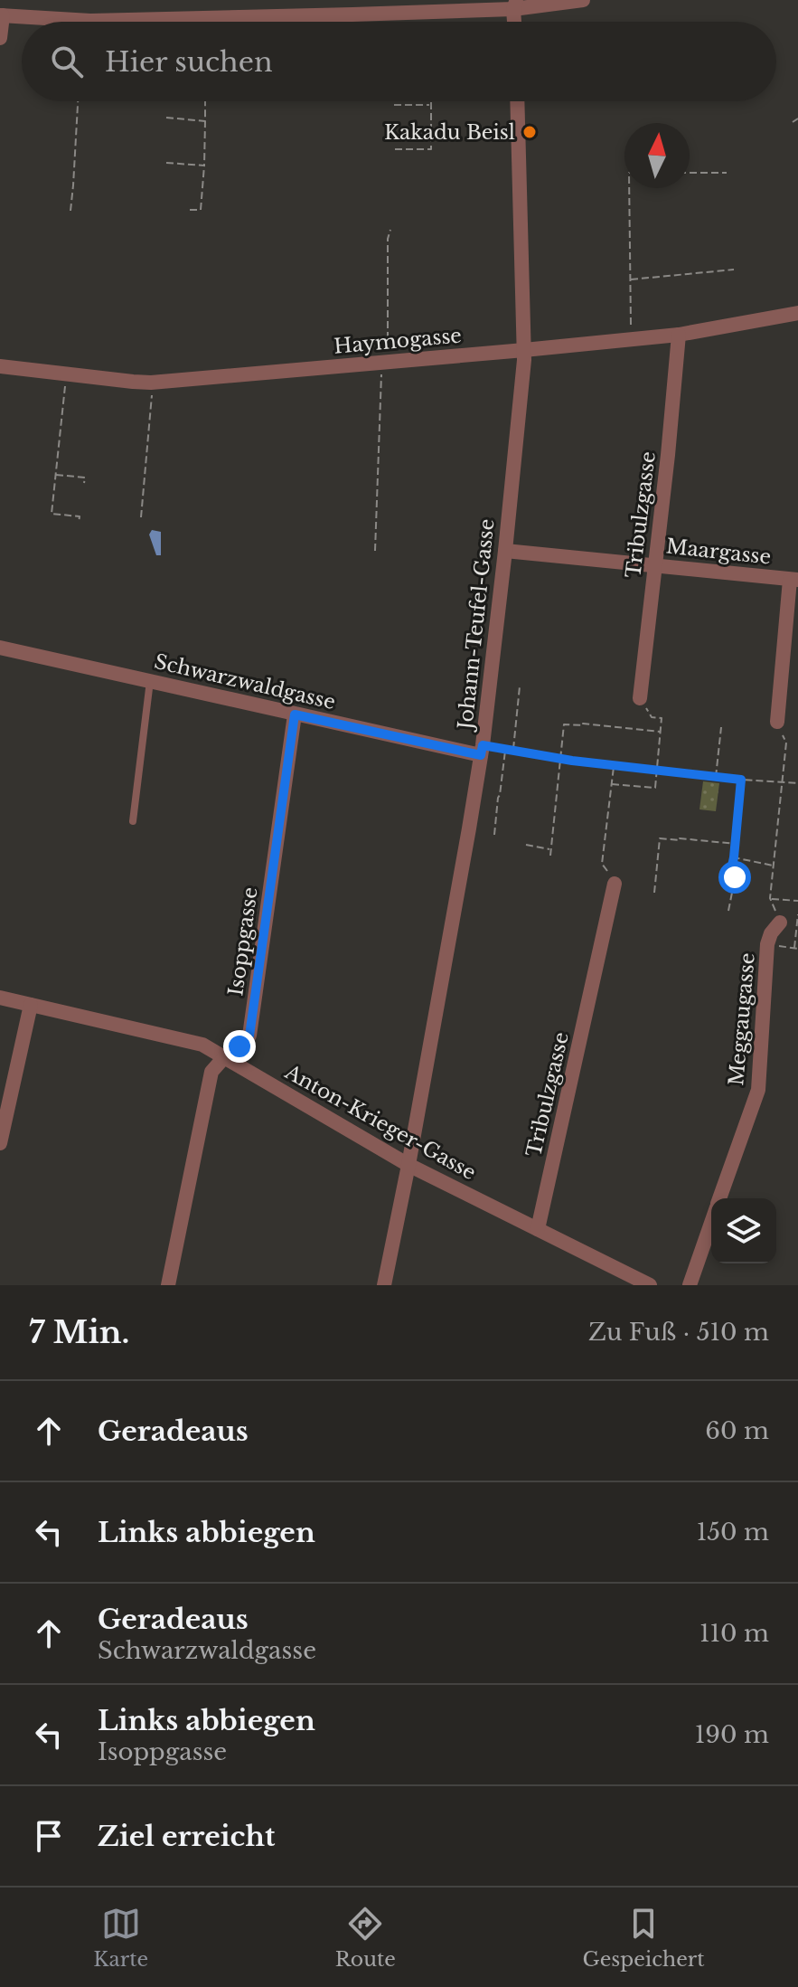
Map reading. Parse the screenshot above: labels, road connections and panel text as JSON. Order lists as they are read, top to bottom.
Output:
{
  "streets": {
    "street": [
      "Haymogasse",
      "Tribulzgasse",
      "Maargasse",
      "Johann-Teufel-Gasse",
      "Schwarzwaldgasse",
      "Isoppgasse",
      "Meggaugasse",
      "Anton-Krieger-Gasse"
    ]
  },
  "crossings": [
    ["Haymogasse", "Tribulzgasse"],
    ["Haymogasse", "Johann-Teufel-Gasse"],
    ["Tribulzgasse", "Maargasse"],
    ["Tribulzgasse", "Anton-Krieger-Gasse"],
    ["Maargasse", "Johann-Teufel-Gasse"],
    ["Johann-Teufel-Gasse", "Schwarzwaldgasse"],
    ["Johann-Teufel-Gasse", "Anton-Krieger-Gasse"],
    ["Schwarzwaldgasse", "Isoppgasse"],
    ["Isoppgasse", "Anton-Krieger-Gasse"]
  ],
  "places": ["Kakadu Beisl"],
  "north": "top",
  "page": {
    "search": "Hier suchen",
    "heading": ["7 Min.", "Zu Fuß · 510 m"],
    "list": [
      ["Geradeaus", "60 m"],
      ["Links abbiegen", "150 m"],
      ["Geradeaus", "Schwarzwaldgasse", "110 m"],
      ["Links abbiegen", "Isoppgasse", "190 m"],
      "Ziel erreicht"
    ],
    "nav": ["Karte", "Route", "Gespeichert"]
  }
}
